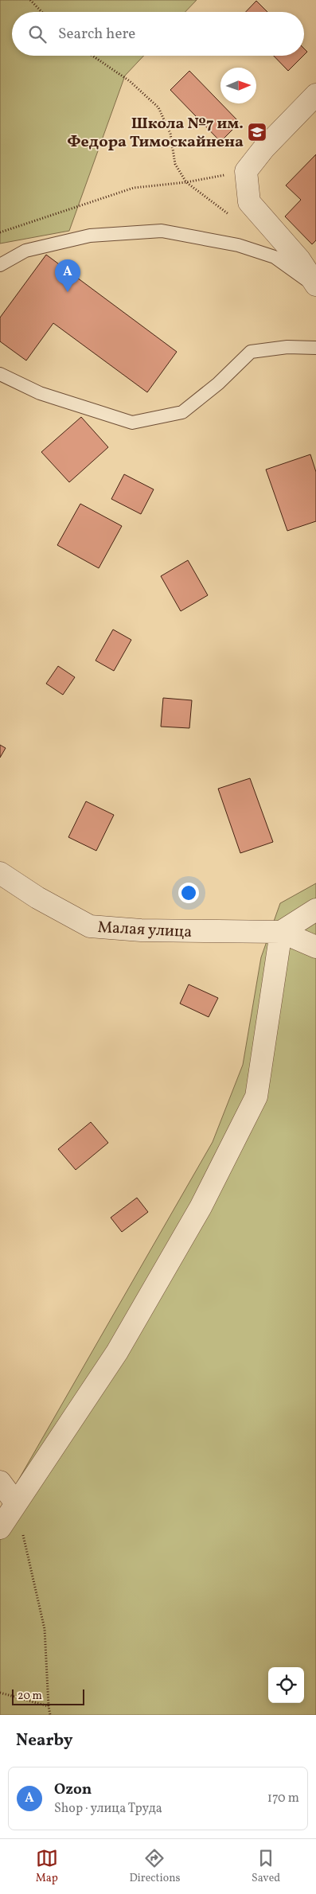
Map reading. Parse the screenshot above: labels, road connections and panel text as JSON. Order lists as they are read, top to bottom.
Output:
{
  "streets": {
    "street": ["Малая улица"]
  },
  "places": {
    "school or university": ["Школа №7 им. Федора Тимоскайнена"]
  },
  "scale_bar": "20 m",
  "north": "right",
  "page": {
    "search": "Search here",
    "pins": "A",
    "scale": "20 m",
    "heading": "Nearby",
    "list": [
      {
        "mark": "A",
        "name": "Ozon",
        "note": "Shop · улица Труда",
        "value": "170 m"
      }
    ],
    "nav": ["Map", "Directions", "Saved"]
  }
}
